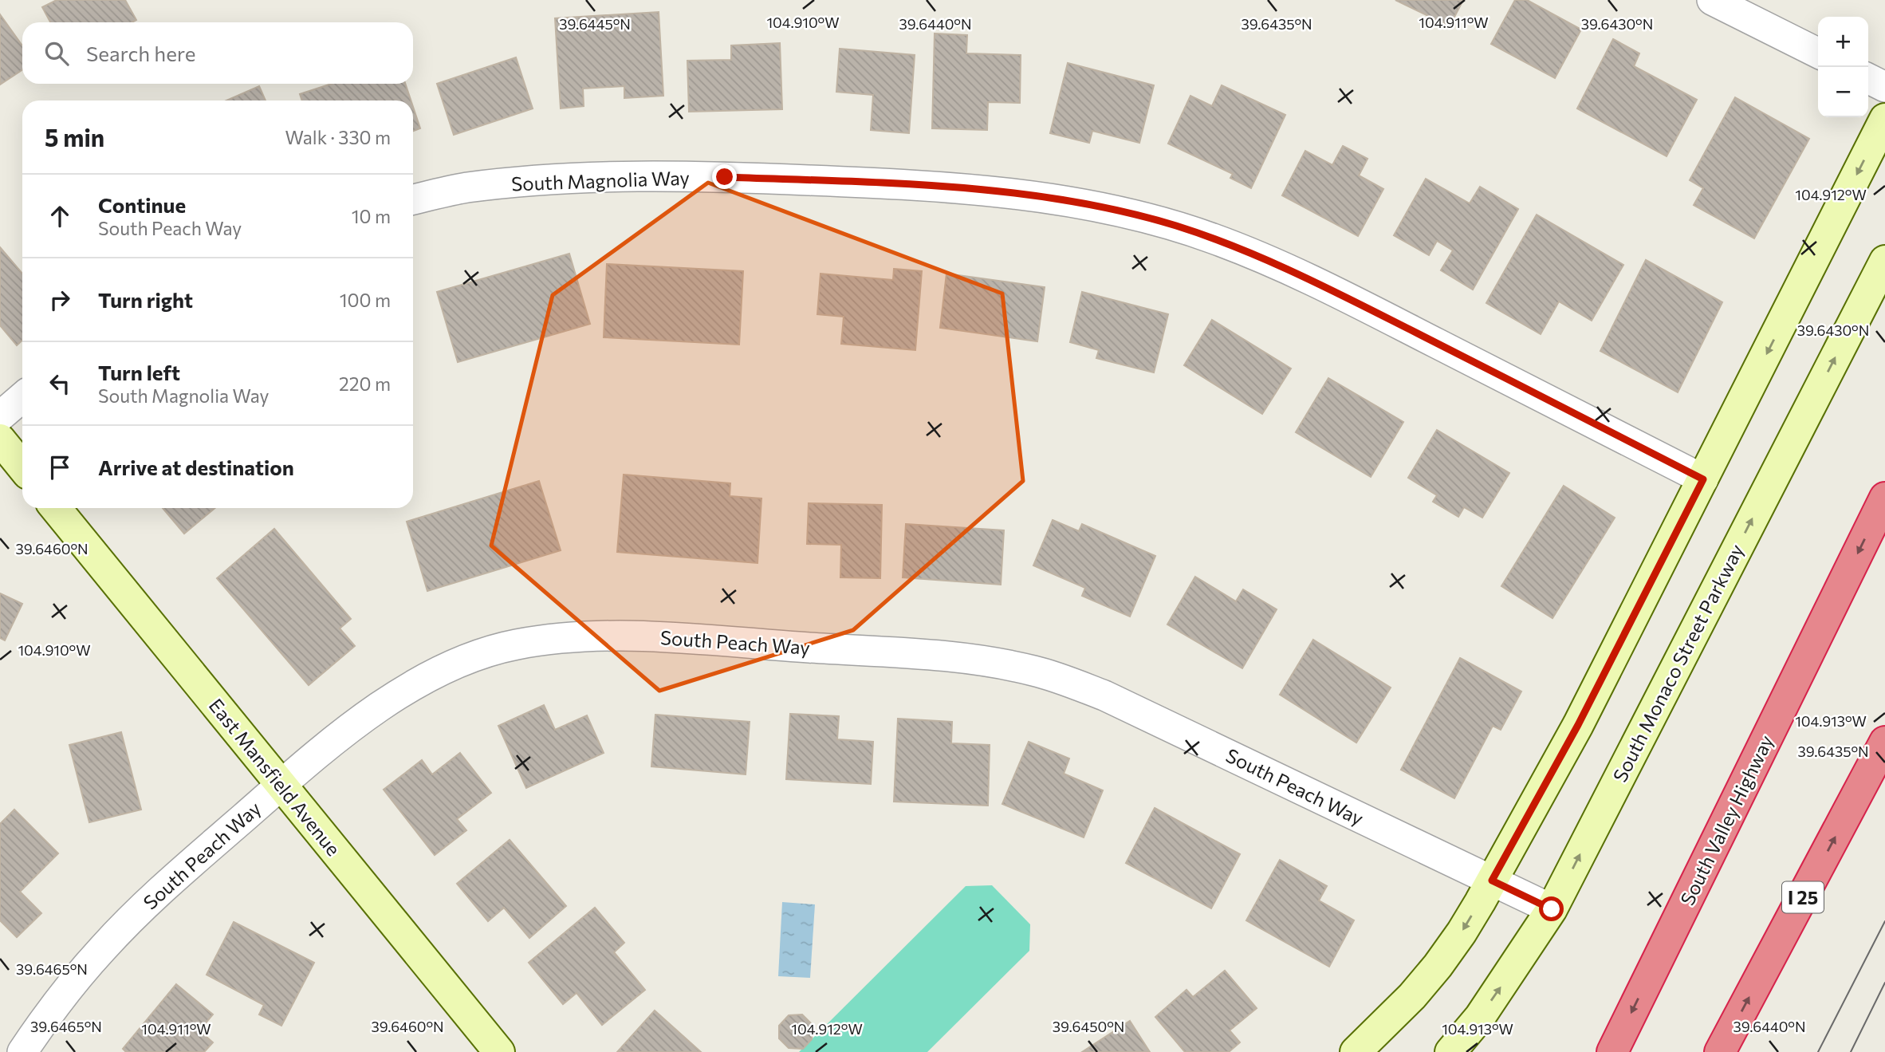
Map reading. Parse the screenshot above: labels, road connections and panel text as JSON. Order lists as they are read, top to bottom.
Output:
{
  "streets": {
    "highway": ["South Valley Highway", "I 25"],
    "main road": ["South Monaco Street Parkway", "East Mansfield Avenue"],
    "street": ["South Magnolia Way", "South Peach Way"]
  },
  "crossings": [
    ["South Peach Way", "South Monaco Street Parkway"],
    ["South Peach Way", "East Mansfield Avenue"]
  ],
  "page": {
    "map_buttons": ["+", "−"],
    "search": "Search here",
    "heading": ["5 min", "Walk · 330 m"],
    "list": [
      ["Continue", "South Peach Way", "10 m"],
      ["Turn right", "100 m"],
      ["Turn left", "South Magnolia Way", "220 m"],
      "Arrive at destination"
    ]
  },
  "coordinates": [
    "104.910°W",
    "104.911°W",
    "39.6445°N",
    "39.6440°N",
    "39.6435°N",
    "39.6430°N",
    "104.912°W",
    "39.6460°N",
    "104.913°W",
    "39.6465°N",
    "39.6450°N"
  ]
}
